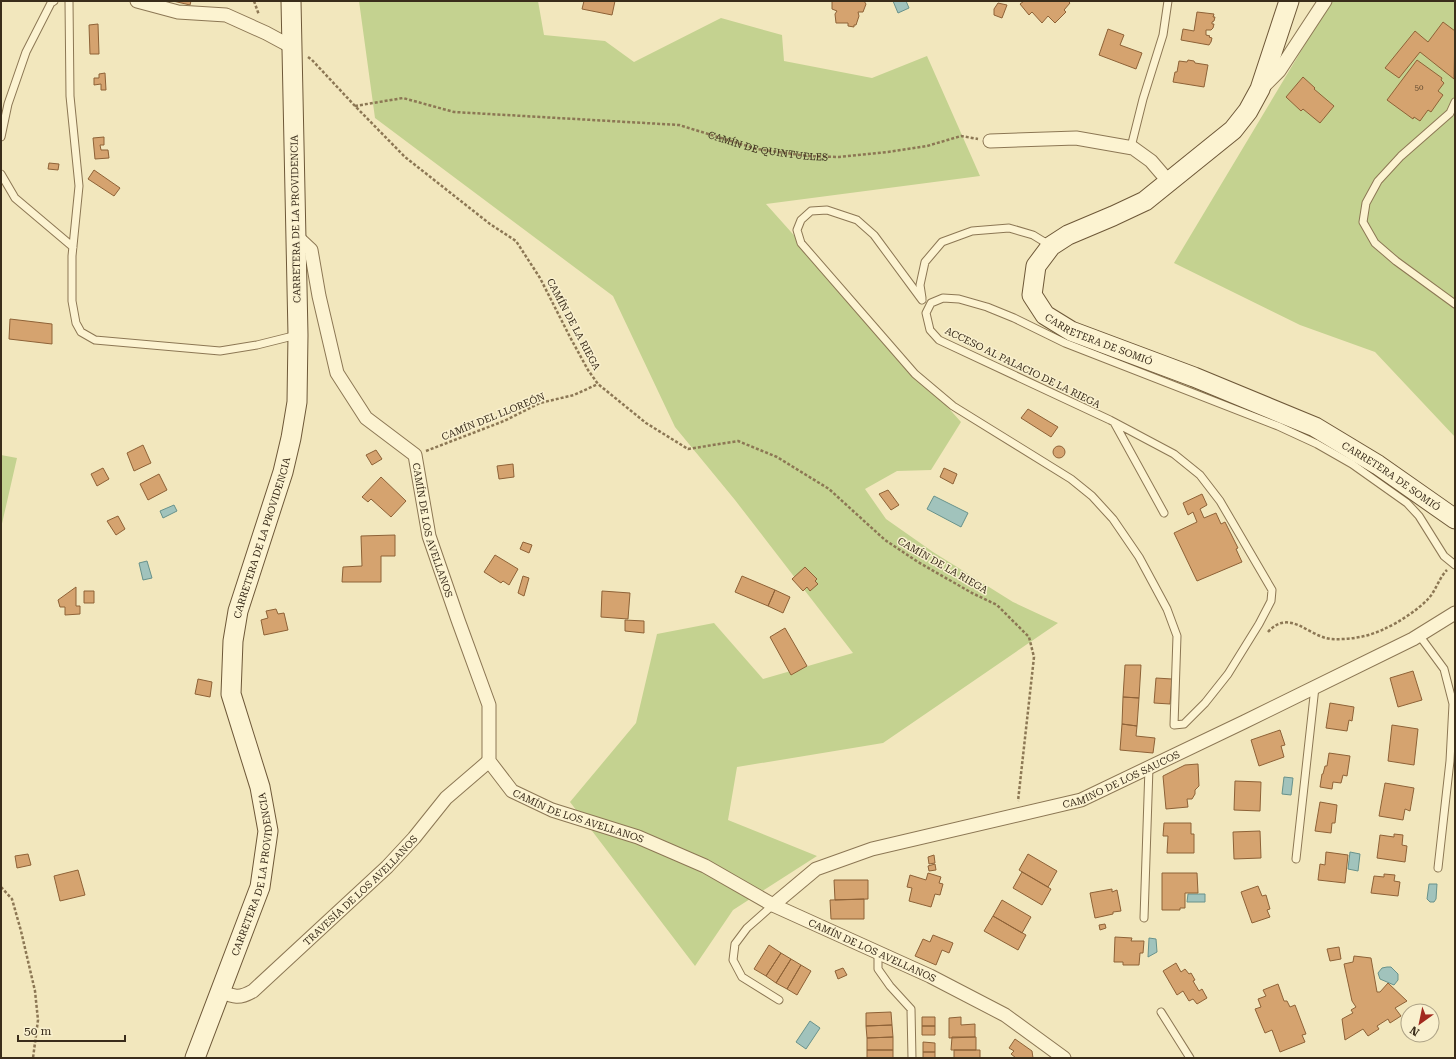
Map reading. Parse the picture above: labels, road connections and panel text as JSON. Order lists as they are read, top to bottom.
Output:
{
  "streets": {
    "street": [
      "CARRETERA DE LA PROVIDENCIA",
      "CARRETERA DE SOMIÓ",
      "CAMÍN DE LOS AVELLANOS",
      "CAMINO DE LOS SAUCOS",
      "TRAVESÍA DE LOS AVELLANOS"
    ],
    "lane": ["ACCESO AL PALACIO DE LA RIEGA"],
    "path": ["CAMÍN DE QUINTUELES", "CAMÍN DE LA RIEGA", "CAMÍN DEL LLOREÓN"]
  },
  "crossings": [
    ["CAMÍN DE QUINTUELES", "CAMÍN DE LA RIEGA"],
    ["CARRETERA DE LA PROVIDENCIA", "CAMÍN DE LA RIEGA"],
    ["CARRETERA DE LA PROVIDENCIA", "CAMÍN DE LOS AVELLANOS"],
    ["CARRETERA DE LA PROVIDENCIA", "TRAVESÍA DE LOS AVELLANOS"],
    ["CAMÍN DE LA RIEGA", "CAMÍN DEL LLOREÓN"],
    ["CAMÍN DE LA RIEGA", "CAMINO DE LOS SAUCOS"],
    ["CAMÍN DEL LLOREÓN", "CAMÍN DE LOS AVELLANOS"],
    ["CAMÍN DE LOS AVELLANOS", "CAMINO DE LOS SAUCOS"],
    ["CAMÍN DE LOS AVELLANOS", "TRAVESÍA DE LOS AVELLANOS"]
  ],
  "house_numbers": ["50"],
  "scale_bar": "50 m",
  "north": "bottom left"
}
